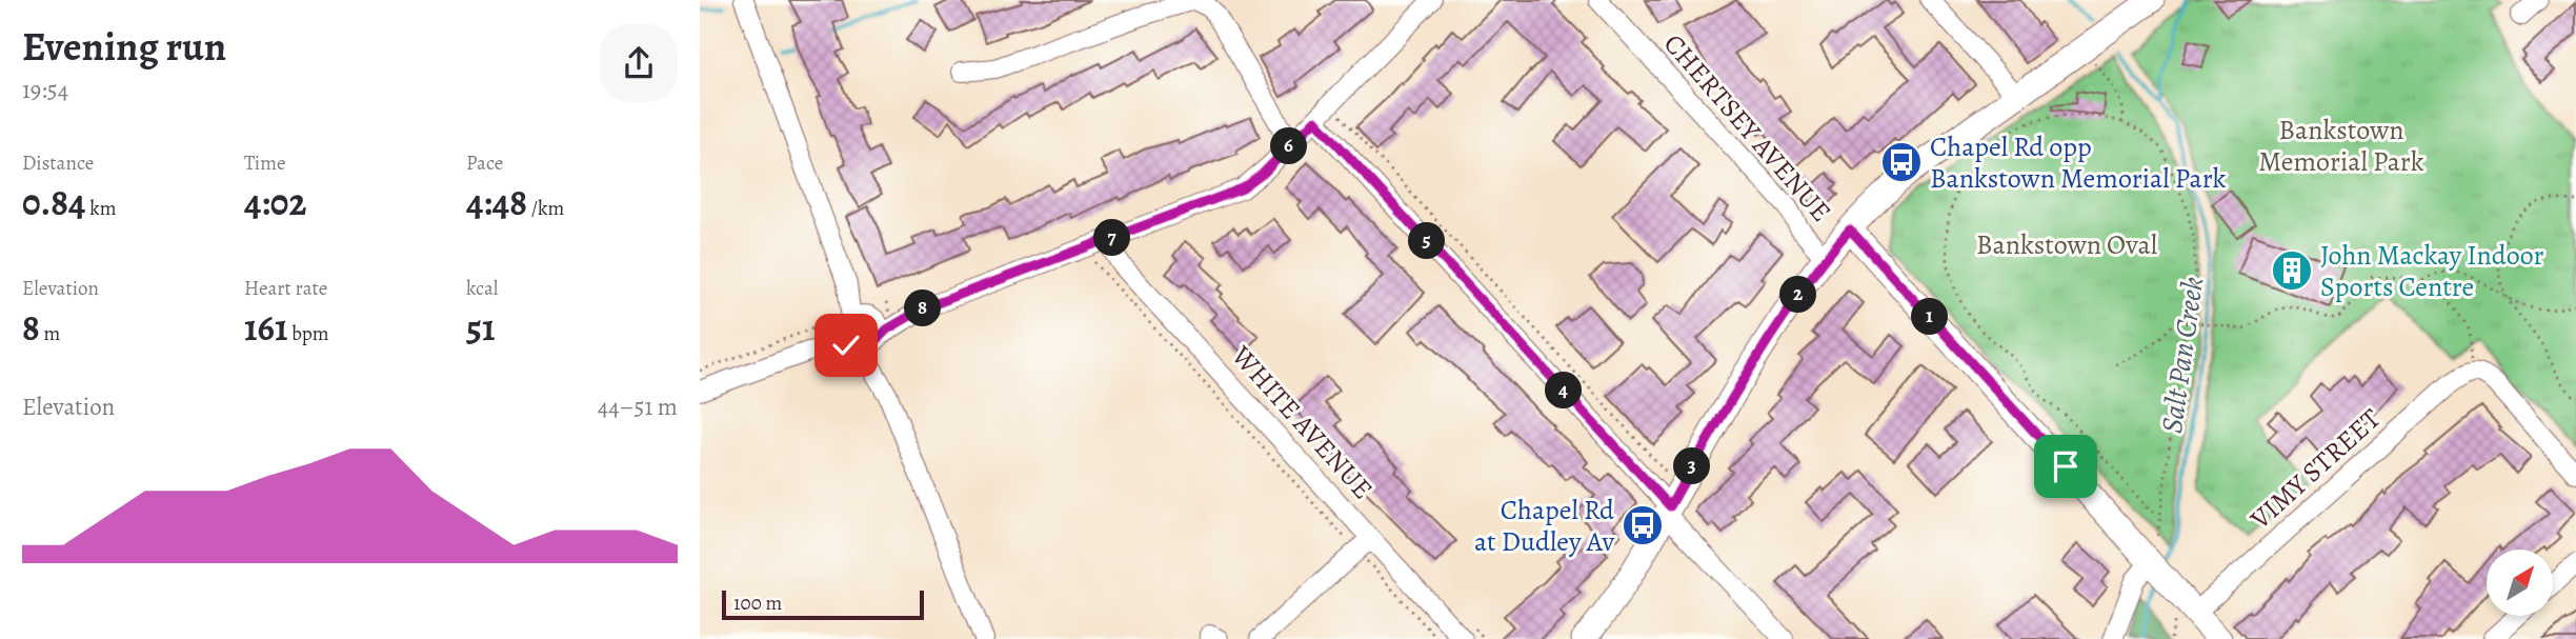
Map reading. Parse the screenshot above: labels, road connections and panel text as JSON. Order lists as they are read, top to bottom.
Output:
{
  "streets": {
    "street": ["CHERTSEY AVENUE", "WHITE AVENUE", "VIMY STREET"]
  },
  "water": ["Salt Pan Creek"],
  "parks": ["Bankstown Memorial Park", "Bankstown Oval"],
  "places": {
    "bus stop": ["Chapel Rd opp Bankstown Memorial Park", "Chapel Rd at Dudley Av"],
    "building": ["John Mackay Indoor Sports Centre"]
  },
  "scale_bar": "100 m",
  "north": "top right",
  "page": {
    "heading": ["Evening run", "19:54"],
    "stats": [
      ["Distance", "0.84 km"],
      ["Time", "4:02"],
      ["Pace", "4:48 /km"],
      ["Elevation", "8 m"],
      ["Heart rate", "161 bpm"],
      ["kcal", "51"]
    ],
    "pins": [
      "6",
      "7",
      "5",
      "2",
      "8",
      "1",
      "4",
      "3"
    ],
    "chart": ["Elevation", "44–51 m"],
    "scale": "100 m"
  }
}
